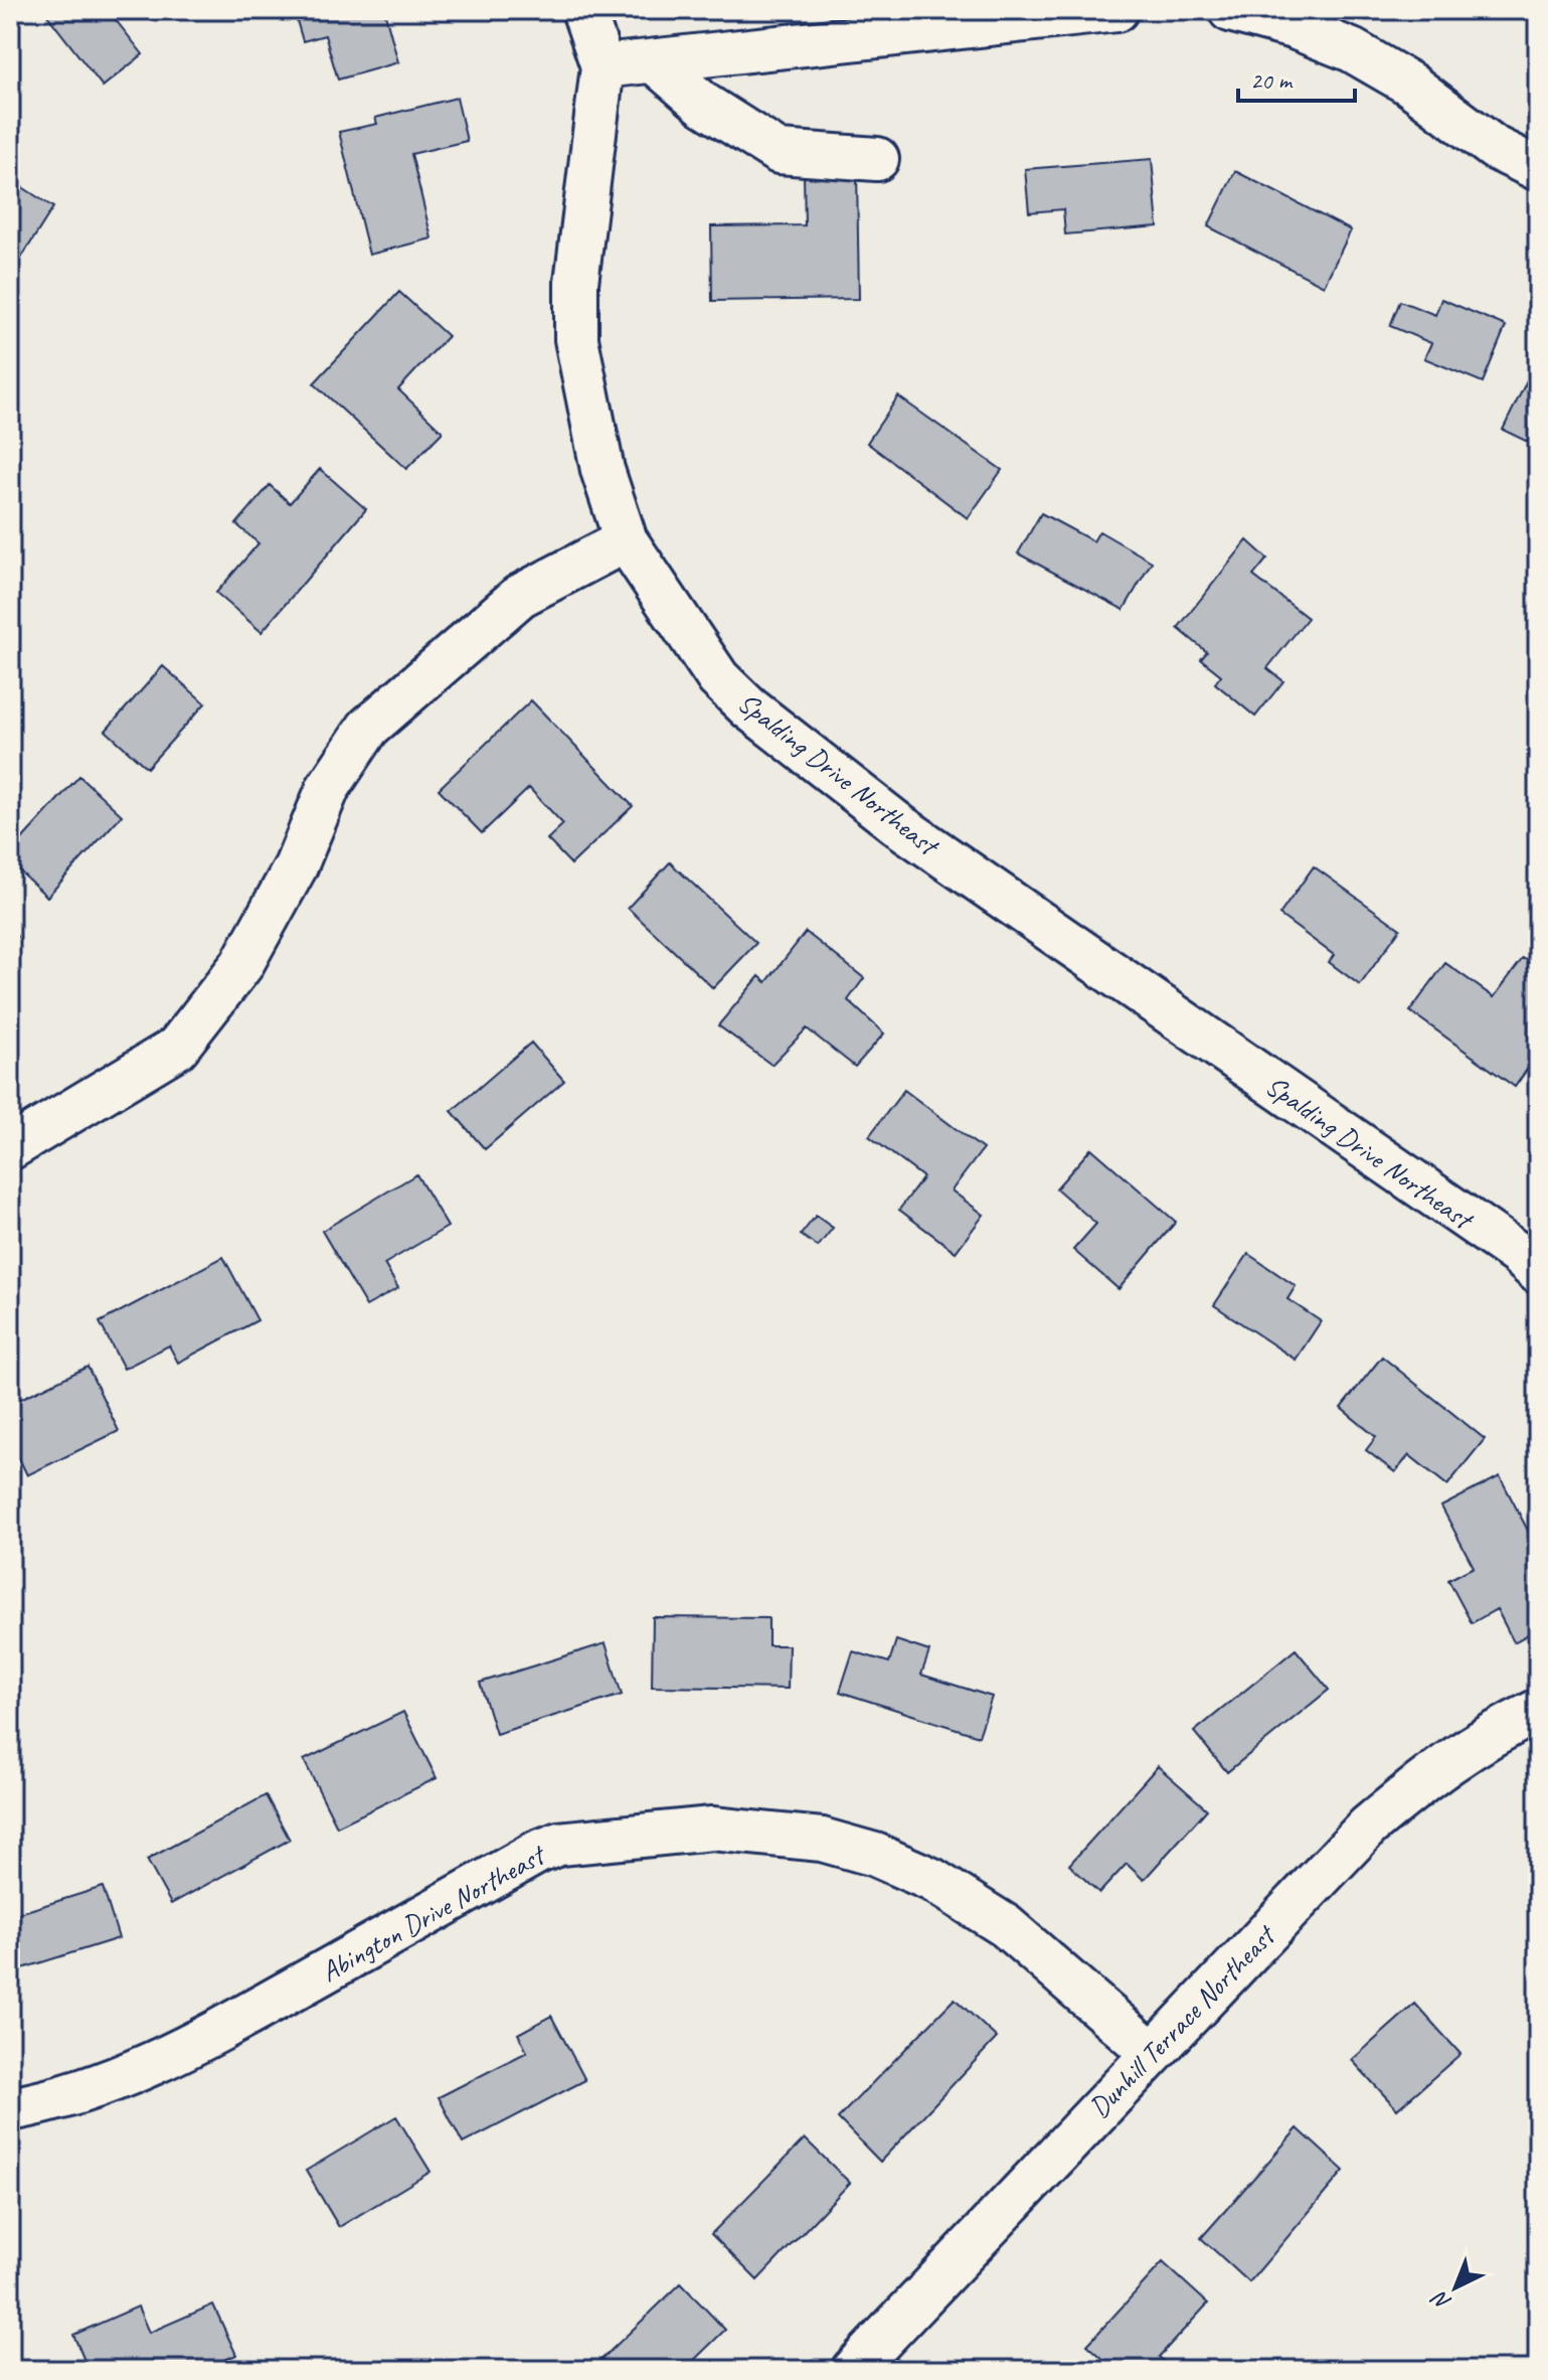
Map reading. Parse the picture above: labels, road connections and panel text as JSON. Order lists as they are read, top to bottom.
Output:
{
  "streets": {
    "street": ["Spalding Drive Northeast", "Abington Drive Northeast", "Dunhill Terrace Northeast"]
  },
  "crossings": [
    ["Abington Drive Northeast", "Dunhill Terrace Northeast"]
  ],
  "scale_bar": "20 m",
  "north": "bottom left"
}
